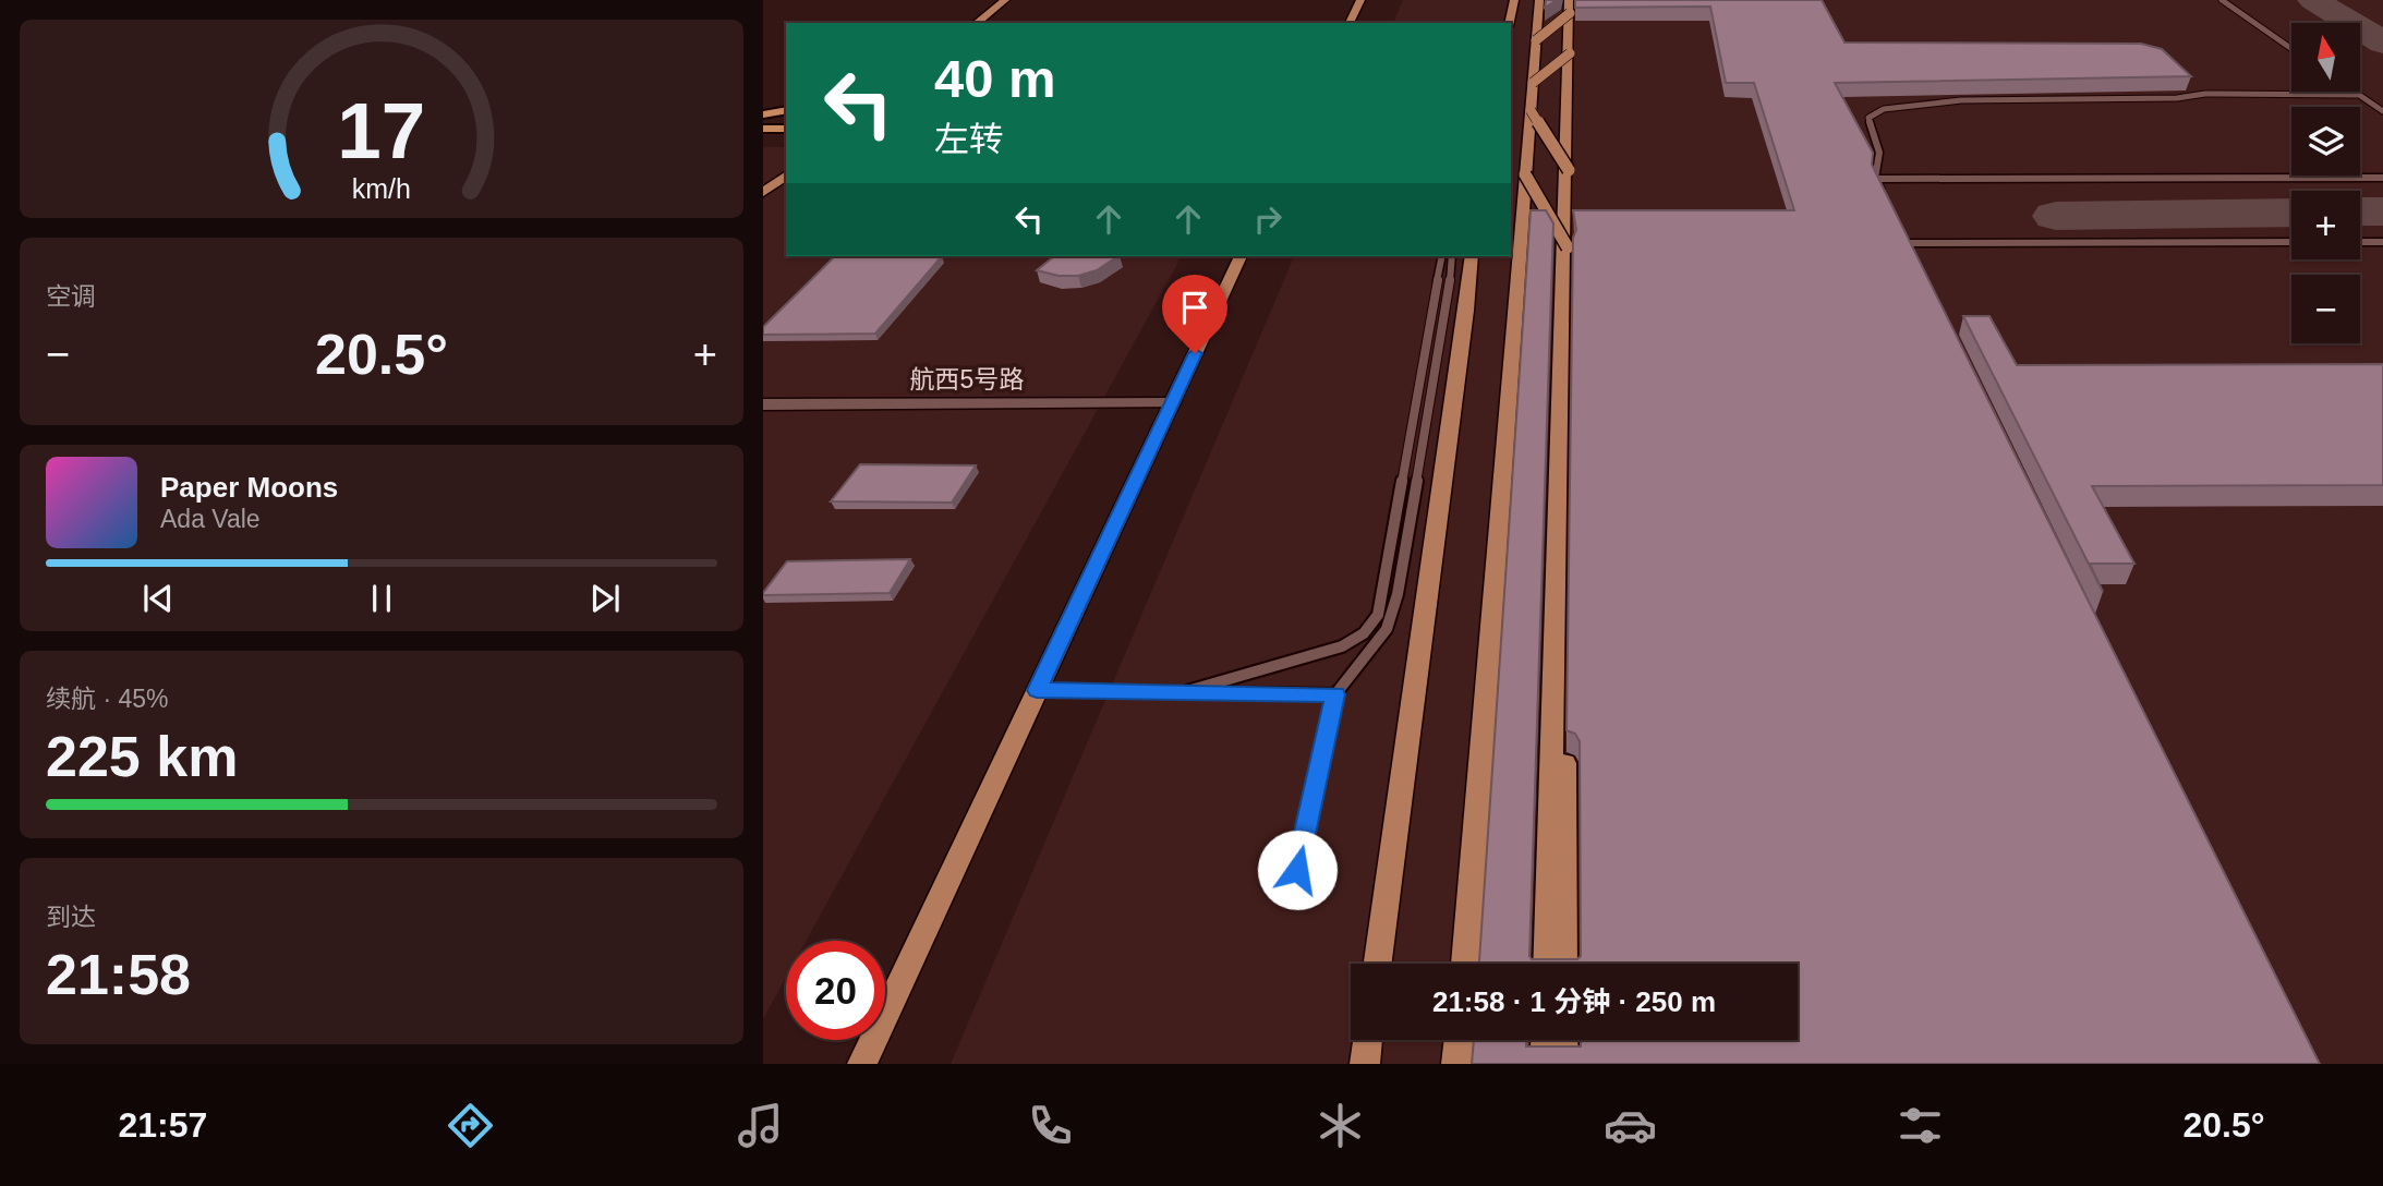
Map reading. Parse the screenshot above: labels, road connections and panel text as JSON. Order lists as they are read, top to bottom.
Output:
{
  "streets": {
    "street": ["航西5号路"]
  },
  "north": "top",
  "page": {
    "map_buttons": ["+", "−"],
    "turn": ["40 m", "左转"],
    "tile": [
      "空调",
      ["续航 · 45%", "225 km"],
      ["到达", "21:58"]
    ],
    "heat": ["−", "20.5°", "+"],
    "song": ["Paper Moons", "Ada Vale"],
    "limit": "20",
    "trip": "21:58 · 1 分钟 · 250 m",
    "tabs": ["21:57", "20.5°"],
    "gauge": ["17", "km/h"]
  }
}
